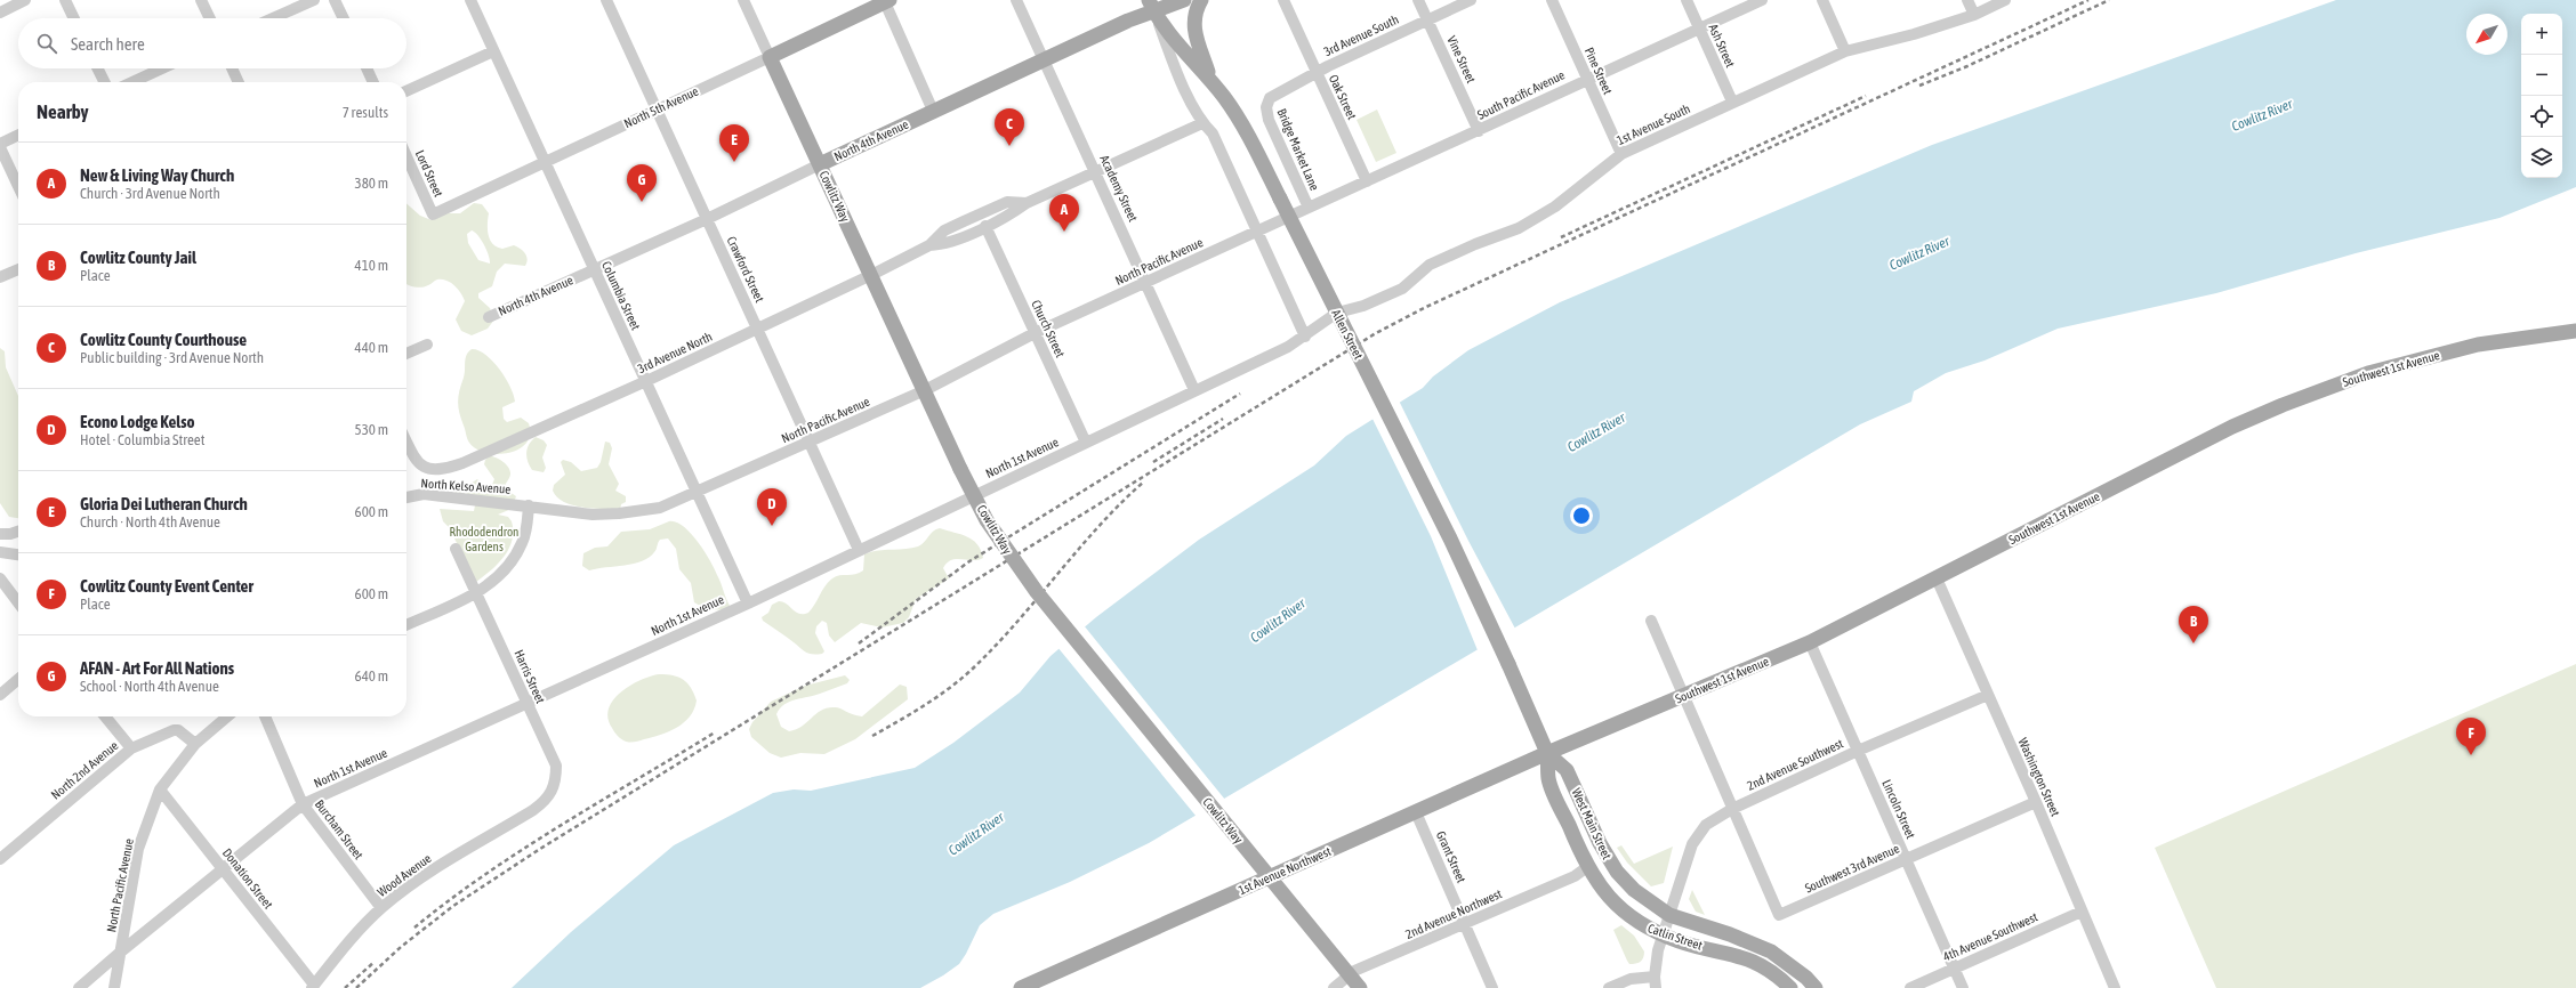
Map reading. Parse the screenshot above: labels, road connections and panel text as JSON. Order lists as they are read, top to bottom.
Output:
{
  "streets": {
    "main road": [
      "North 5th Avenue",
      "North 4th Avenue",
      "Cowlitz Way",
      "Allen Street",
      "Southwest 1st Avenue",
      "West Main Street",
      "1st Avenue Northwest",
      "Catlin Street"
    ],
    "street": [
      "3rd Avenue South",
      "Ash Street",
      "Vine Street",
      "Pine Street",
      "South Pacific Avenue",
      "Oak Street",
      "1st Avenue South",
      "Bridge Market Lane",
      "Lord Street",
      "Academy Street",
      "North Pacific Avenue",
      "Crawford Street",
      "Columbia Street",
      "Church Street",
      "3rd Avenue North",
      "North 1st Avenue",
      "North Kelso Avenue",
      "Harris Street",
      "2nd Avenue Southwest",
      "North 2nd Avenue",
      "Washington Street",
      "Lincoln Street",
      "Burcham Street",
      "Grant Street",
      "Southwest 3rd Avenue",
      "Wood Avenue",
      "Donation Street",
      "2nd Avenue Northwest",
      "4th Avenue Southwest"
    ]
  },
  "crossings": [
    ["3rd Avenue South", "Vine Street"],
    ["3rd Avenue South", "Oak Street"],
    ["3rd Avenue South", "Bridge Market Lane"],
    ["Ash Street", "South Pacific Avenue"],
    ["Ash Street", "1st Avenue South"],
    ["Vine Street", "South Pacific Avenue"],
    ["Pine Street", "South Pacific Avenue"],
    ["Pine Street", "1st Avenue South"],
    ["South Pacific Avenue", "Oak Street"],
    ["South Pacific Avenue", "Bridge Market Lane"],
    ["South Pacific Avenue", "North Pacific Avenue"],
    ["North 5th Avenue", "Lord Street"],
    ["North 5th Avenue", "Cowlitz Way"],
    ["North 5th Avenue", "Crawford Street"],
    ["North 5th Avenue", "Columbia Street"],
    ["1st Avenue South", "North 1st Avenue"],
    ["North 4th Avenue", "Academy Street"],
    ["North 4th Avenue", "Cowlitz Way"],
    ["North 4th Avenue", "Crawford Street"],
    ["North 4th Avenue", "Columbia Street"],
    ["North 4th Avenue", "Allen Street"],
    ["Academy Street", "North Pacific Avenue"],
    ["Academy Street", "3rd Avenue North"],
    ["Academy Street", "North 1st Avenue"],
    ["Cowlitz Way", "North Pacific Avenue"],
    ["Cowlitz Way", "3rd Avenue North"],
    ["North Pacific Avenue", "Crawford Street"],
    ["North Pacific Avenue", "Columbia Street"],
    ["North Pacific Avenue", "Church Street"],
    ["North Pacific Avenue", "North 1st Avenue"],
    ["North Pacific Avenue", "North Kelso Avenue"],
    ["North Pacific Avenue", "North 2nd Avenue"],
    ["North Pacific Avenue", "Donation Street"],
    ["Crawford Street", "3rd Avenue North"],
    ["Crawford Street", "North 1st Avenue"],
    ["Columbia Street", "3rd Avenue North"],
    ["Columbia Street", "North 1st Avenue"],
    ["Church Street", "3rd Avenue North"],
    ["Church Street", "North 1st Avenue"],
    ["Allen Street", "West Main Street"],
    ["Southwest 1st Avenue", "Washington Street"],
    ["Southwest 1st Avenue", "Lincoln Street"],
    ["Southwest 1st Avenue", "West Main Street"],
    ["Southwest 1st Avenue", "1st Avenue Northwest"],
    ["Southwest 1st Avenue", "Catlin Street"],
    ["North 1st Avenue", "Harris Street"],
    ["North 1st Avenue", "Burcham Street"],
    ["North 1st Avenue", "Donation Street"],
    ["Harris Street", "Wood Avenue"],
    ["2nd Avenue Southwest", "Washington Street"],
    ["2nd Avenue Southwest", "Lincoln Street"],
    ["2nd Avenue Southwest", "West Main Street"],
    ["2nd Avenue Southwest", "Southwest 3rd Avenue"],
    ["2nd Avenue Southwest", "Catlin Street"],
    ["Washington Street", "Southwest 3rd Avenue"],
    ["Washington Street", "4th Avenue Southwest"],
    ["Lincoln Street", "Southwest 3rd Avenue"],
    ["Lincoln Street", "4th Avenue Southwest"],
    ["West Main Street", "1st Avenue Northwest"],
    ["West Main Street", "Catlin Street"],
    ["Burcham Street", "Wood Avenue"],
    ["Grant Street", "1st Avenue Northwest"],
    ["Grant Street", "2nd Avenue Northwest"],
    ["1st Avenue Northwest", "Catlin Street"],
    ["Wood Avenue", "Donation Street"],
    ["2nd Avenue Northwest", "Catlin Street"]
  ],
  "water": ["Cowlitz River"],
  "parks": ["Rhododendron Gardens"],
  "north": "bottom left",
  "page": {
    "map_buttons": ["+", "−"],
    "search": "Search here",
    "heading": ["Nearby", "7 results"],
    "pins": [
      "C",
      "E",
      "G",
      "A",
      "D",
      "B",
      "F"
    ],
    "list": [
      {
        "mark": "A",
        "name": "New & Living Way Church",
        "note": "Church · 3rd Avenue North",
        "value": "380 m"
      },
      {
        "mark": "B",
        "name": "Cowlitz County Jail",
        "note": "Place",
        "value": "410 m"
      },
      {
        "mark": "C",
        "name": "Cowlitz County Courthouse",
        "note": "Public building · 3rd Avenue North",
        "value": "440 m"
      },
      {
        "mark": "D",
        "name": "Econo Lodge Kelso",
        "note": "Hotel · Columbia Street",
        "value": "530 m"
      },
      {
        "mark": "E",
        "name": "Gloria Dei Lutheran Church",
        "note": "Church · North 4th Avenue",
        "value": "600 m"
      },
      {
        "mark": "F",
        "name": "Cowlitz County Event Center",
        "note": "Place",
        "value": "600 m"
      },
      {
        "mark": "G",
        "name": "AFAN - Art For All Nations",
        "note": "School · North 4th Avenue",
        "value": "640 m"
      }
    ]
  }
}
